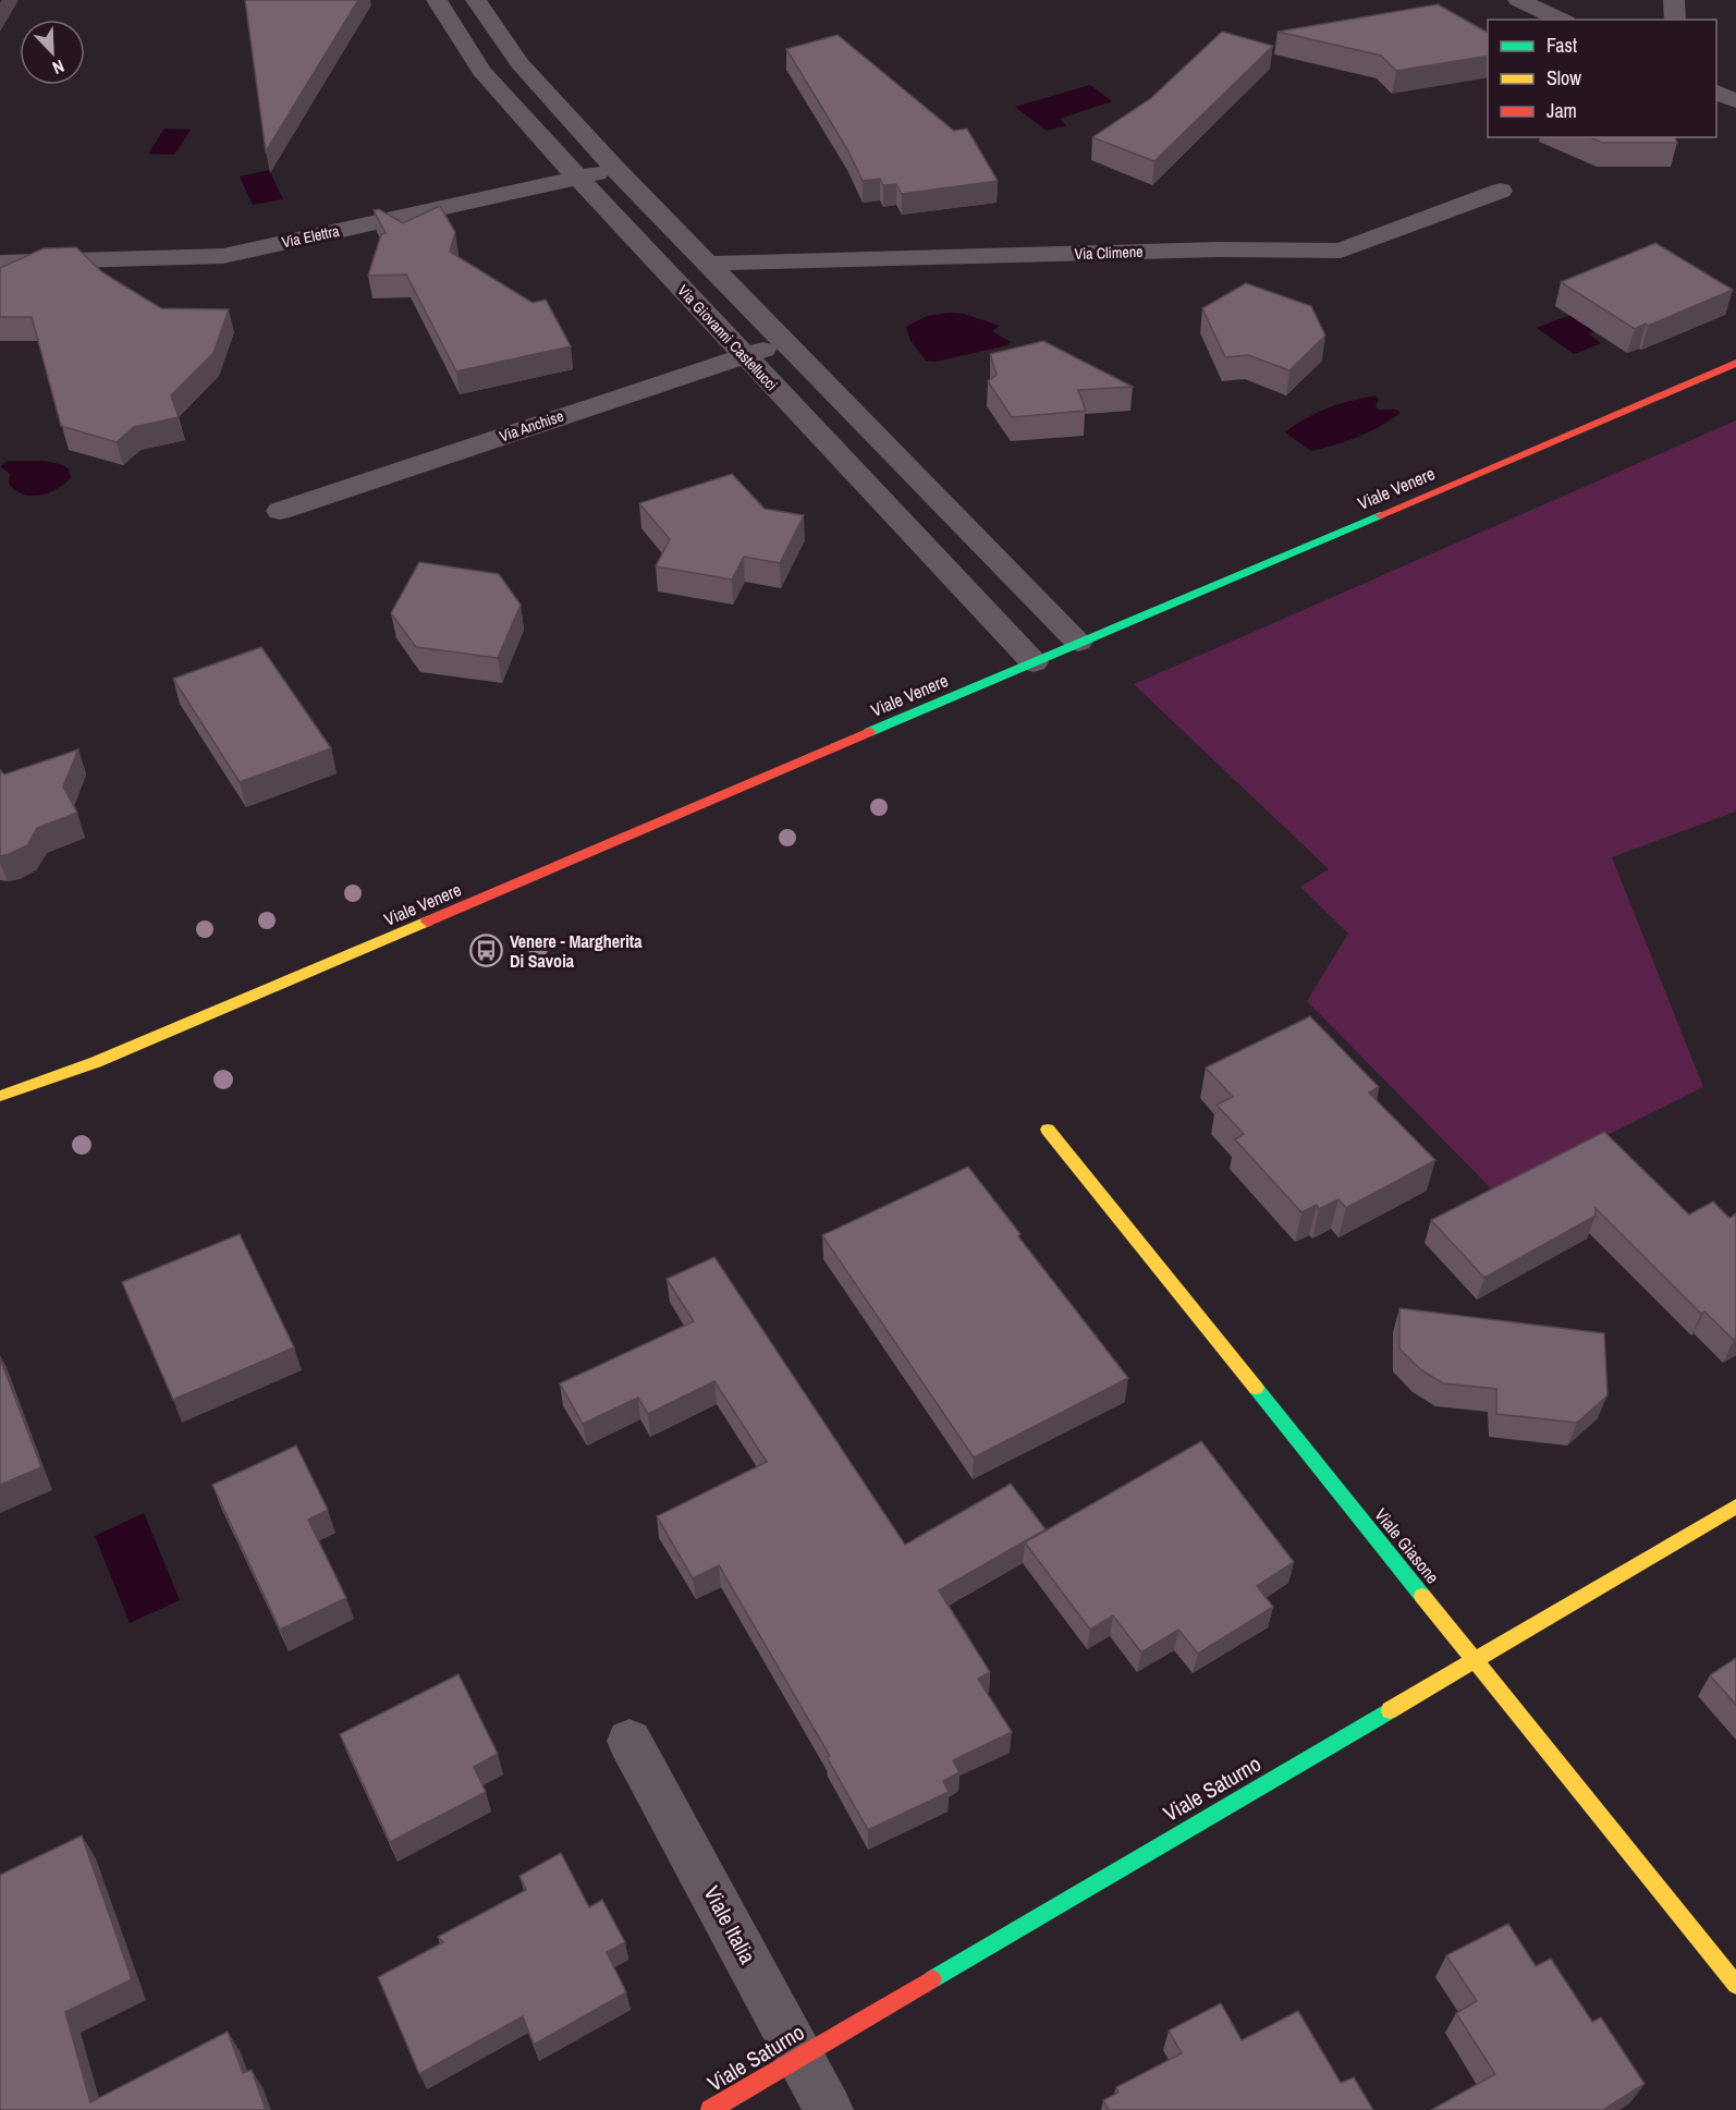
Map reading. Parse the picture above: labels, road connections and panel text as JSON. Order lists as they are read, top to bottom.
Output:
{
  "streets": {
    "street": [
      "Via Elettra",
      "Via Climene",
      "Via Giovanni Castellucci",
      "Via Anchise",
      "Viale Venere",
      "Viale Giasone",
      "Viale Saturno",
      "Viale Italia"
    ]
  },
  "crossings": [
    ["Via Elettra", "Via Giovanni Castellucci"],
    ["Via Climene", "Via Giovanni Castellucci"],
    ["Via Giovanni Castellucci", "Via Anchise"],
    ["Via Giovanni Castellucci", "Viale Venere"],
    ["Viale Giasone", "Viale Saturno"],
    ["Viale Saturno", "Viale Italia"]
  ],
  "places": {
    "bus stop": ["Venere - Margherita Di Savoia"]
  },
  "legend": ["Fast", "Slow", "Jam"],
  "north": "bottom right"
}
